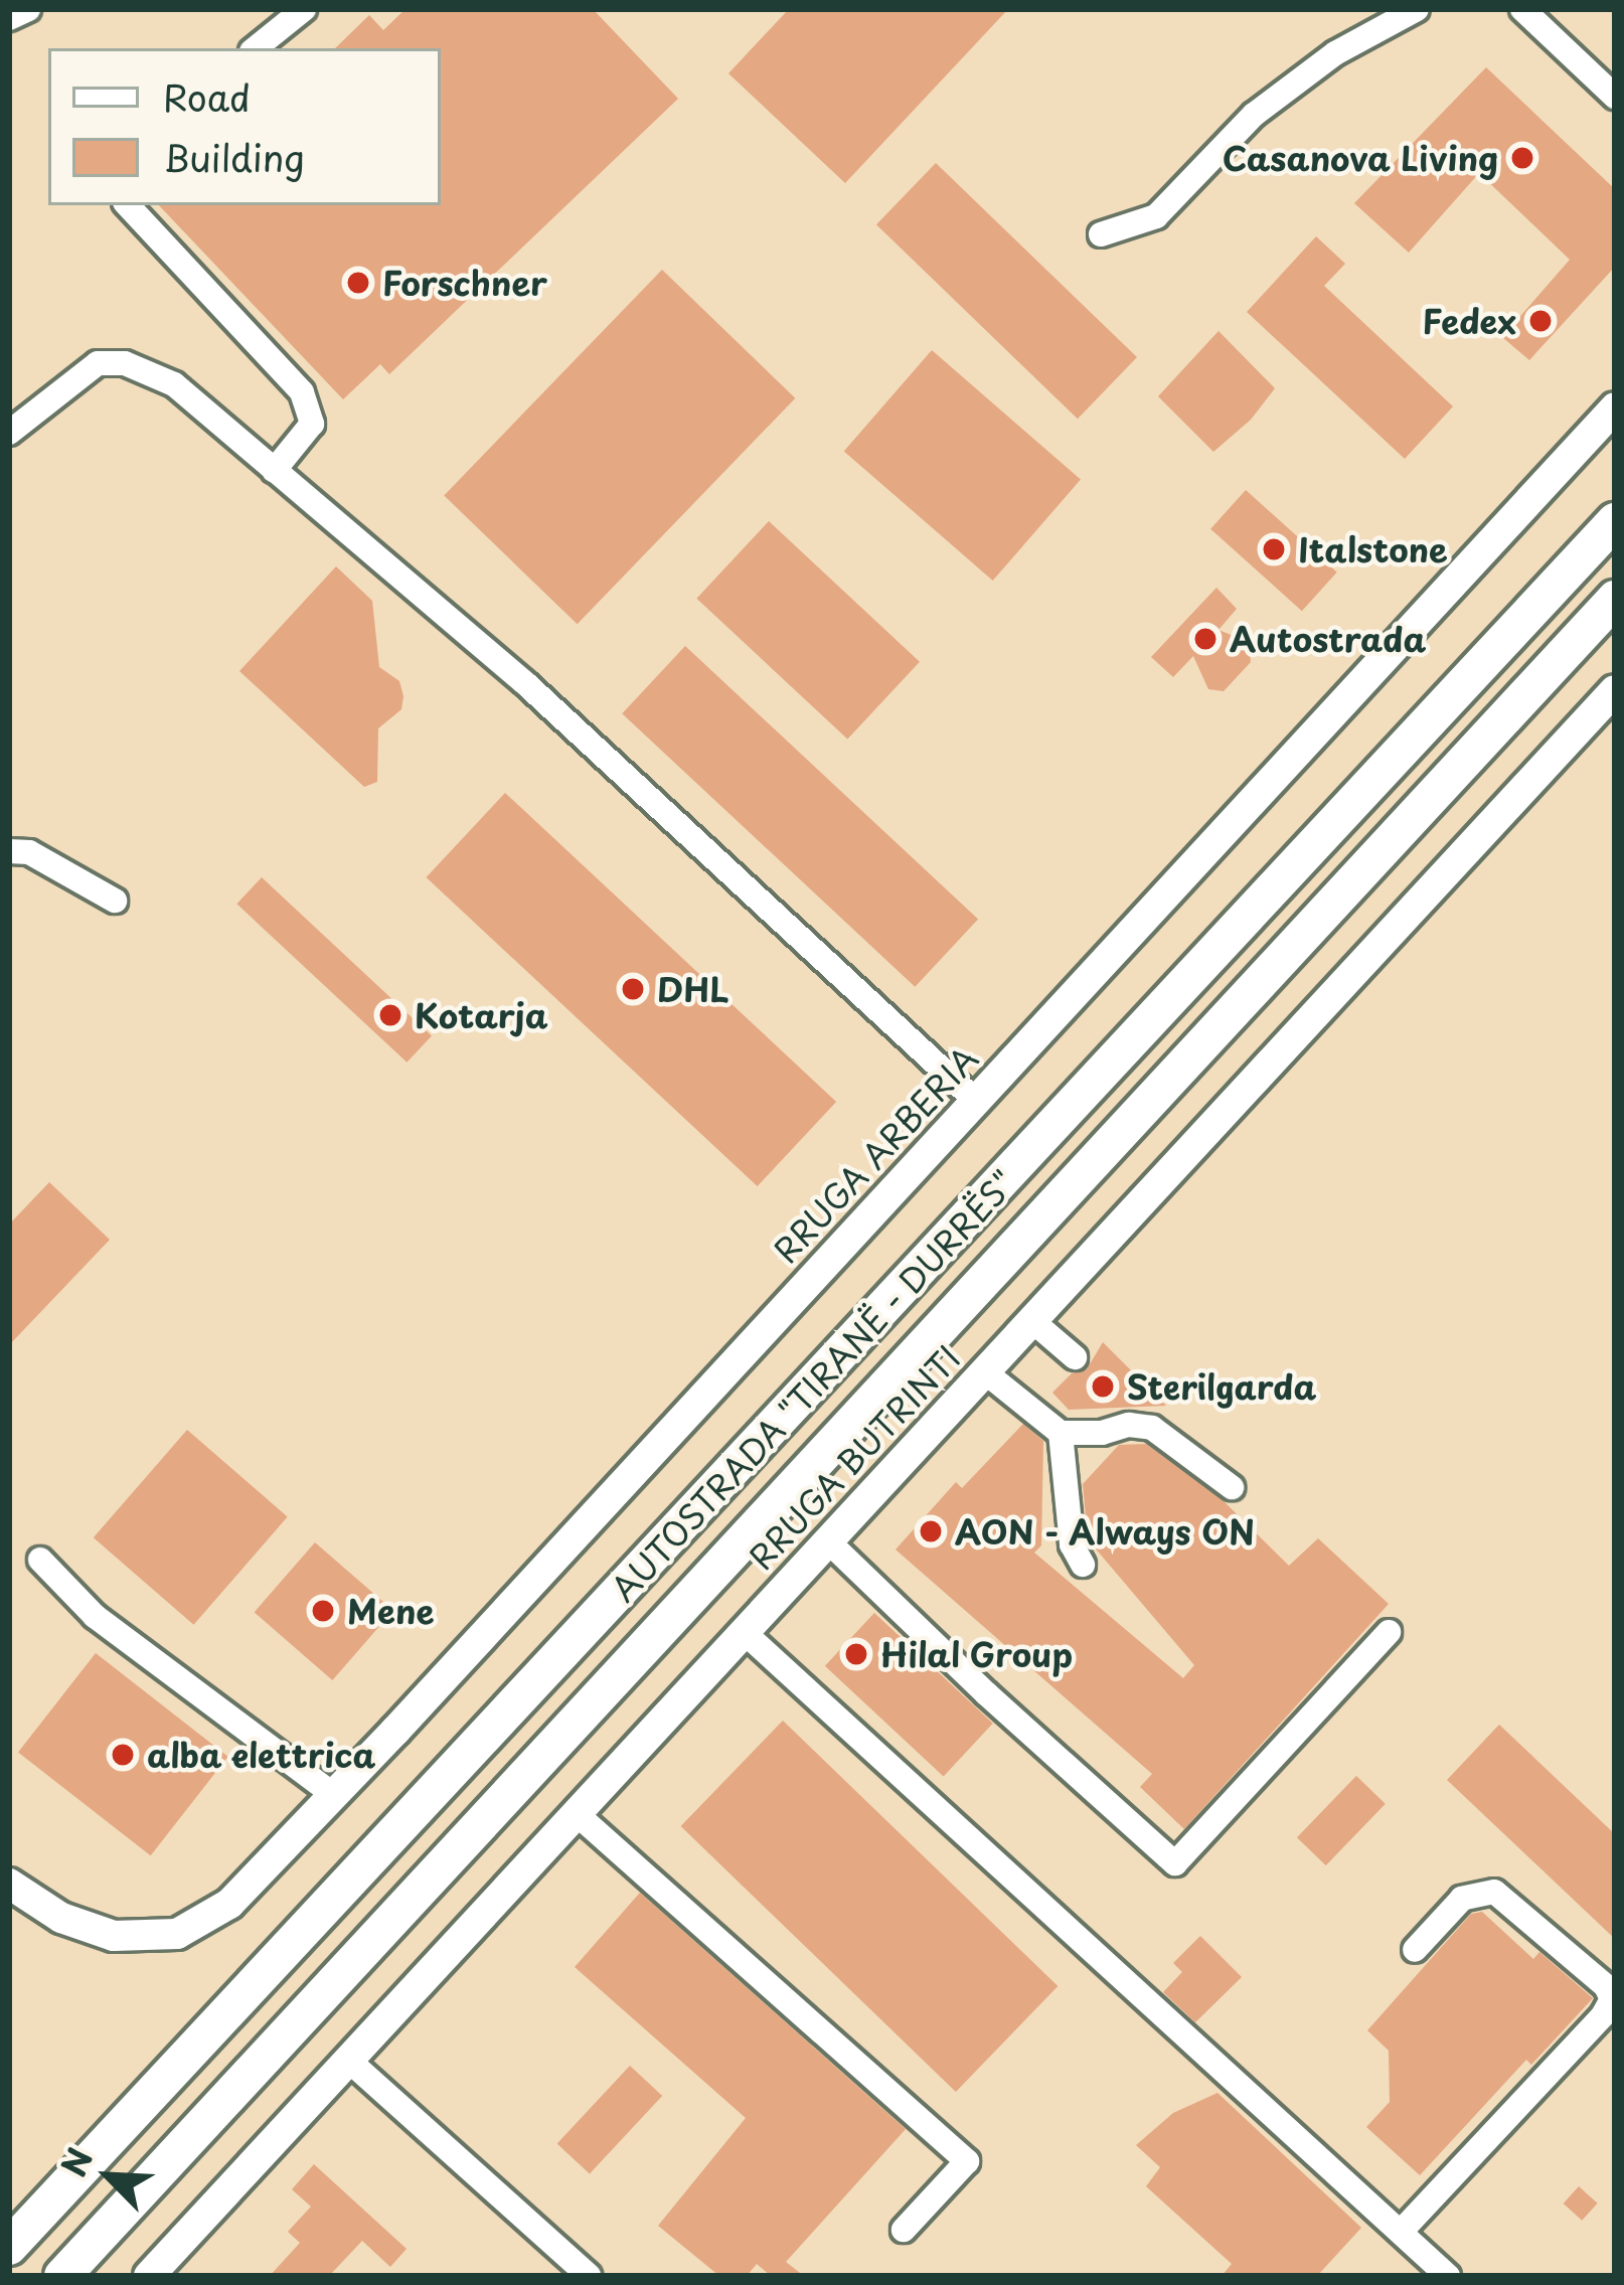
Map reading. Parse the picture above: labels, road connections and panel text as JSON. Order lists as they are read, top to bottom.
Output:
{
  "streets": {
    "highway": ["AUTOSTRADA \"TIRANË - DURRËS\""],
    "main road": ["RRUGA ARBERIA", "RRUGA BUTRINTI"]
  },
  "places": [
    "Casanova Living",
    "Forschner",
    "Fedex",
    "Italstone",
    "Autostrada",
    "DHL",
    "Kotarja",
    "Sterilgarda",
    "AON - Always ON",
    "Mene",
    "Hilal Group",
    "alba elettrica"
  ],
  "legend": ["Road", "Building"],
  "north": "top left"
}
